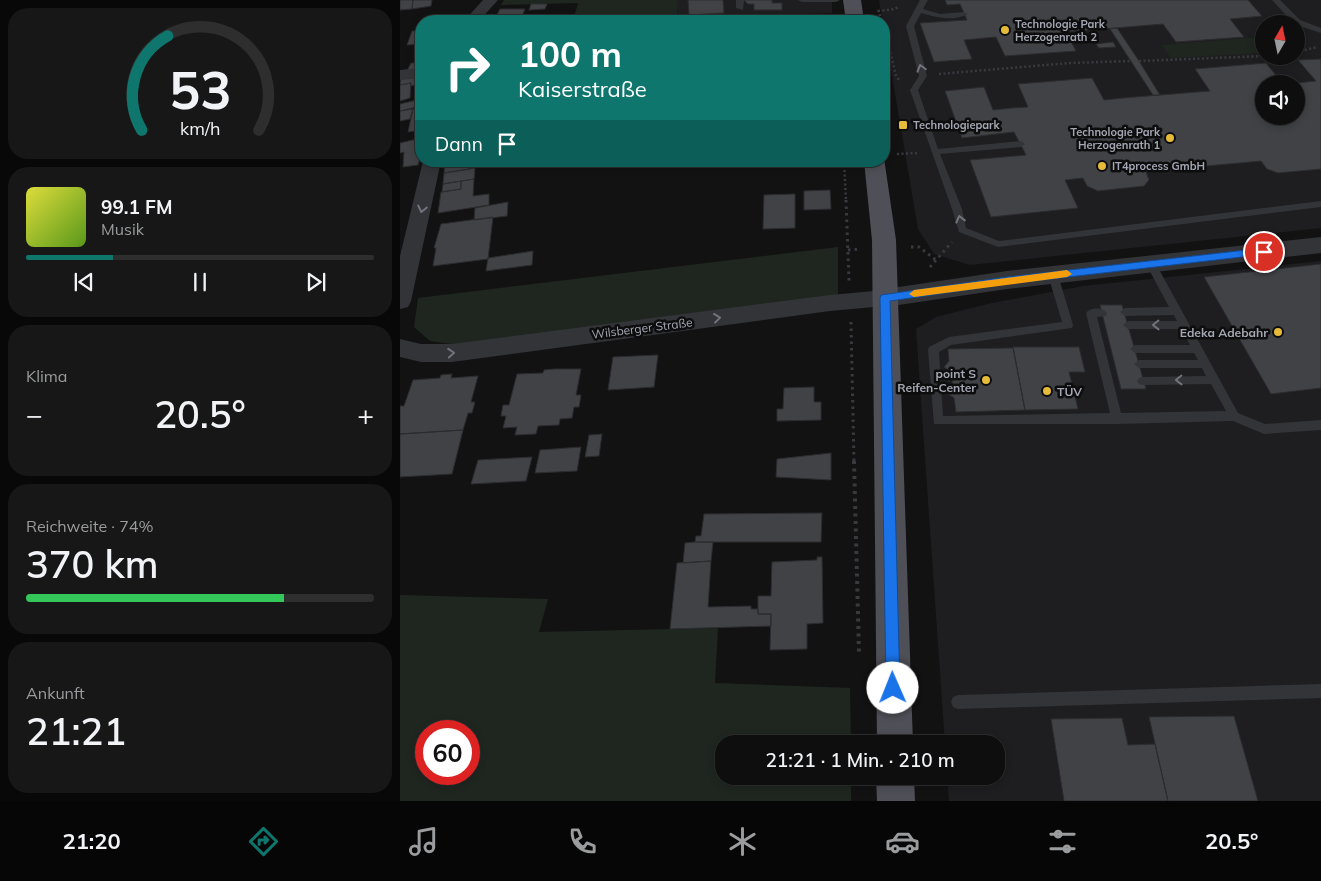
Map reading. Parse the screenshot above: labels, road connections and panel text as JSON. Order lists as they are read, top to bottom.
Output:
{
  "streets": {
    "street": ["Wilsberger Straße"]
  },
  "one_way": ["Wilsberger Straße"],
  "places": {
    "other": [
      "Technologie Park Herzogenrath 2",
      "Technologie Park Herzogenrath 1",
      "IT4process GmbH",
      "Edeka Adebahr",
      "point S Reifen-Center",
      "TÜV"
    ],
    "transit": ["Technologiepark"]
  },
  "north": "top",
  "page": {
    "turn": ["100 m", "Kaiserstraße"],
    "then": "Dann",
    "song": ["99.1 FM", "Musik"],
    "tile": [
      "Klima",
      ["Reichweite · 74%", "370 km"],
      ["Ankunft", "21:21"]
    ],
    "heat": ["−", "20.5°", "+"],
    "limit": "60",
    "trip": "21:21 · 1 Min. · 210 m",
    "tabs": ["21:20", "20.5°"],
    "gauge": ["53", "km/h"]
  }
}
